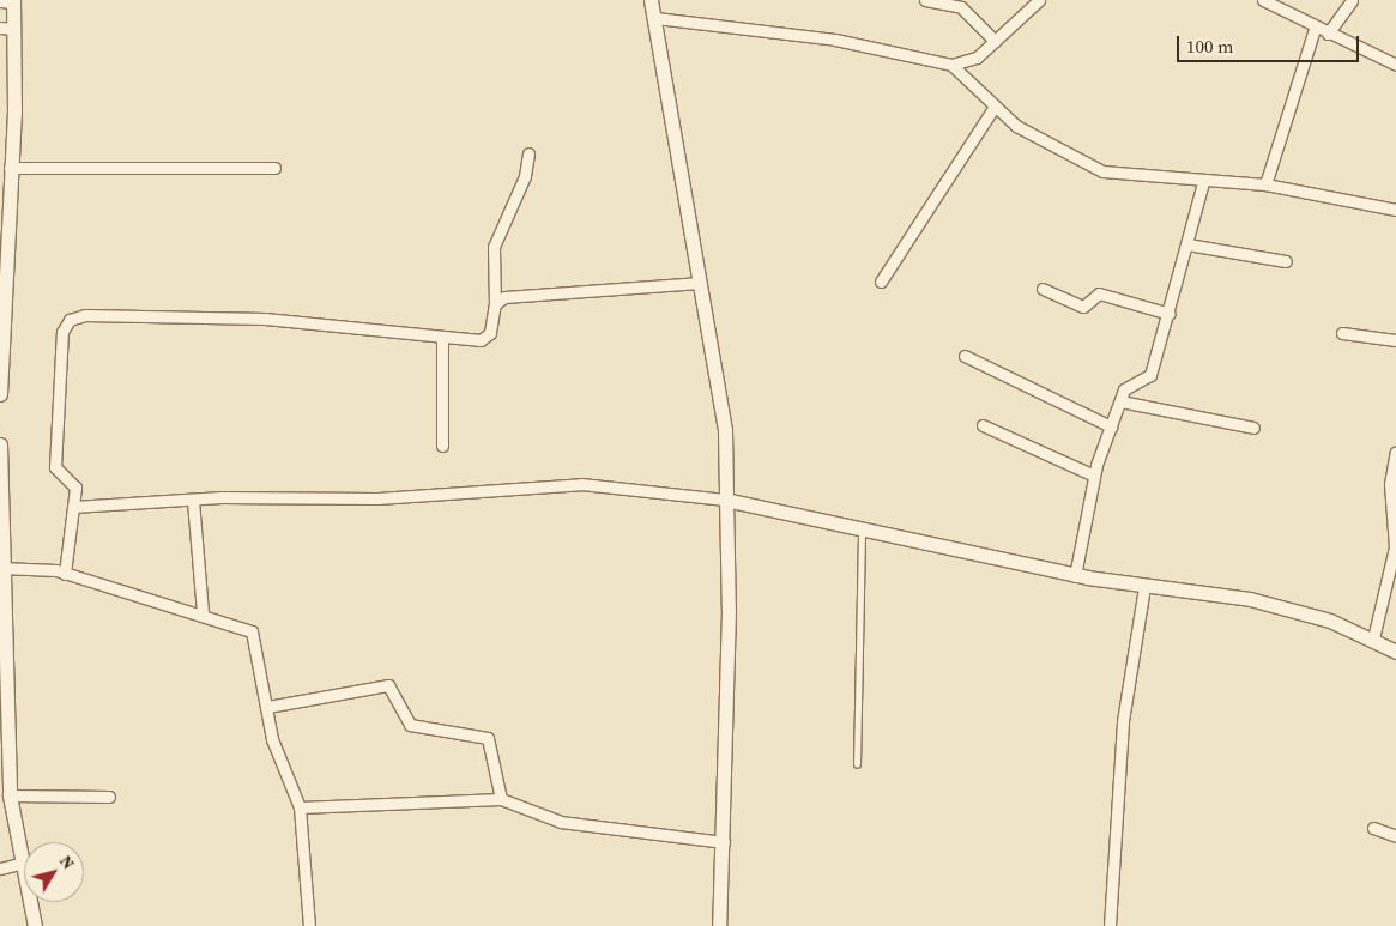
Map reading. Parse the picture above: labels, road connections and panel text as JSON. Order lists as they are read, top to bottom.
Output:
{
  "scale_bar": "100 m",
  "north": "top right"
}
